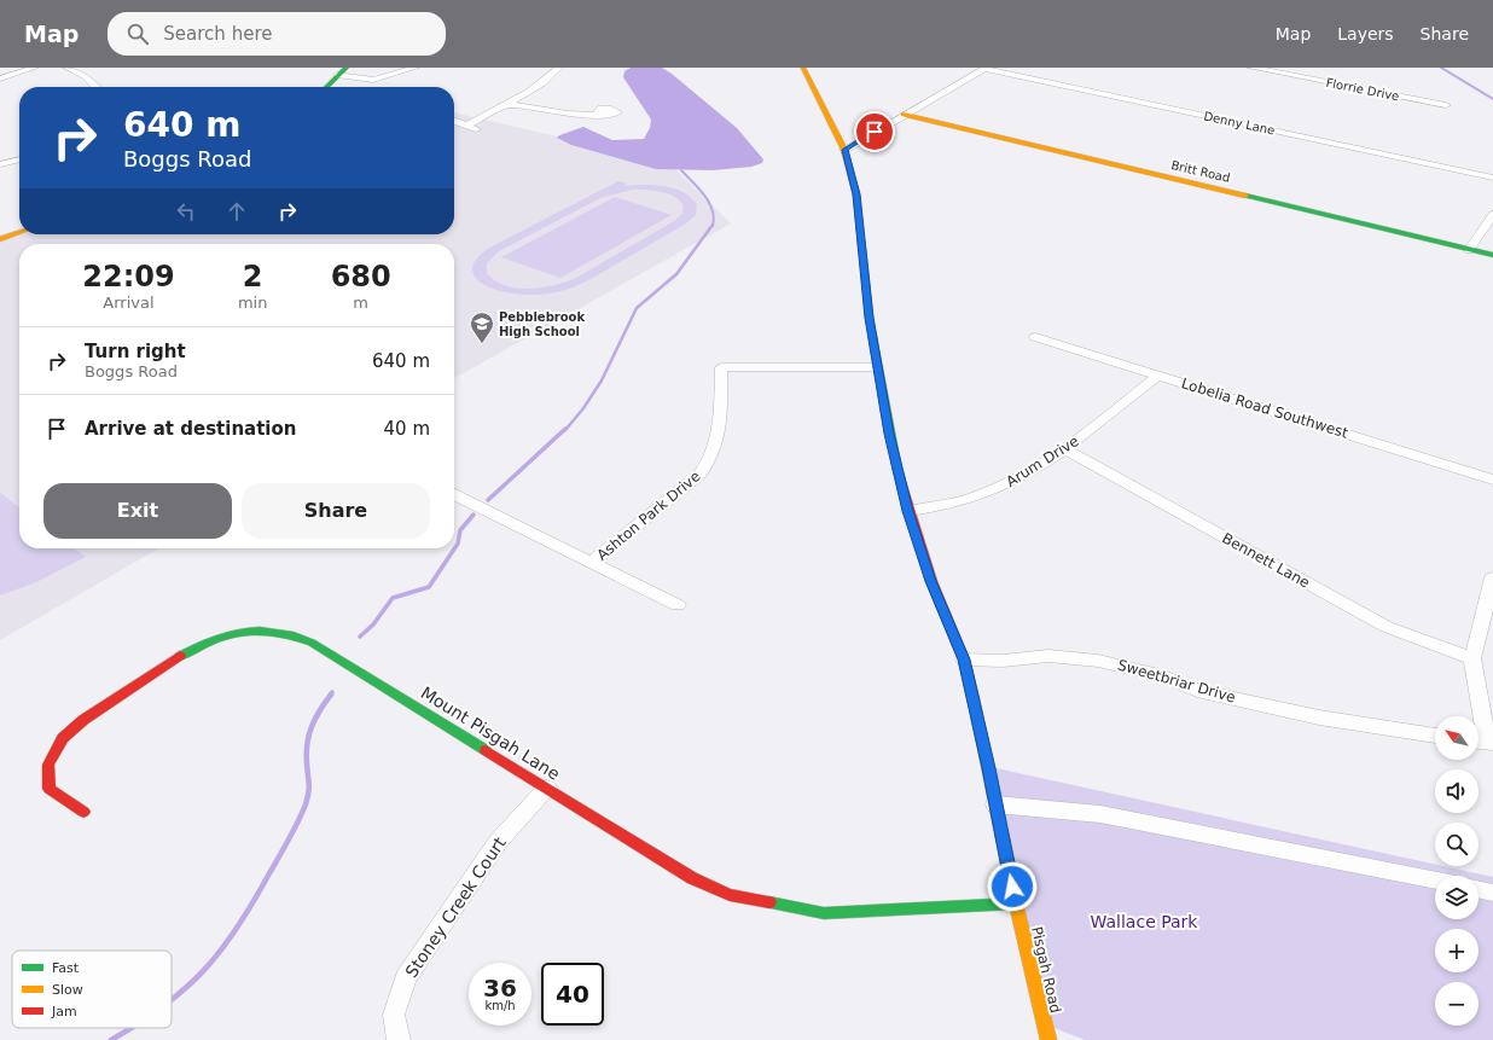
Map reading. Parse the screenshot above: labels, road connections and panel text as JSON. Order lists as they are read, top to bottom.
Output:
{
  "streets": {
    "street": [
      "Florrie Drive",
      "Denny Lane",
      "Britt Road",
      "Lobelia Road Southwest",
      "Arum Drive",
      "Ashton Park Drive",
      "Bennett Lane",
      "Sweetbriar Drive",
      "Mount Pisgah Lane",
      "Stoney Creek Court",
      "Pisgah Road"
    ]
  },
  "crossings": [
    ["Lobelia Road Southwest", "Arum Drive"],
    ["Arum Drive", "Bennett Lane"],
    ["Arum Drive", "Pisgah Road"],
    ["Ashton Park Drive", "Pisgah Road"],
    ["Sweetbriar Drive", "Pisgah Road"],
    ["Mount Pisgah Lane", "Stoney Creek Court"],
    ["Mount Pisgah Lane", "Pisgah Road"]
  ],
  "parks": ["Wallace Park"],
  "places": {
    "school or university": ["Pebblebrook High School"]
  },
  "legend": ["Fast", "Slow", "Jam"],
  "north": "top left",
  "page": {
    "header": "Map",
    "search": "Search here",
    "nav": ["Map", "Layers", "Share"],
    "turn": ["640 m", "Boggs Road"],
    "eta": [
      "22:09",
      "Arrival",
      "2",
      "min",
      "680",
      "m"
    ],
    "list": [
      {
        "name": "Turn right",
        "note": "Boggs Road",
        "value": "640 m"
      },
      {
        "name": "Arrive at destination",
        "value": "40 m"
      }
    ],
    "buttons": ["Exit", "Share"],
    "map_buttons": ["+", "−"],
    "speed": "36 km/h",
    "limit": "40"
  }
}
